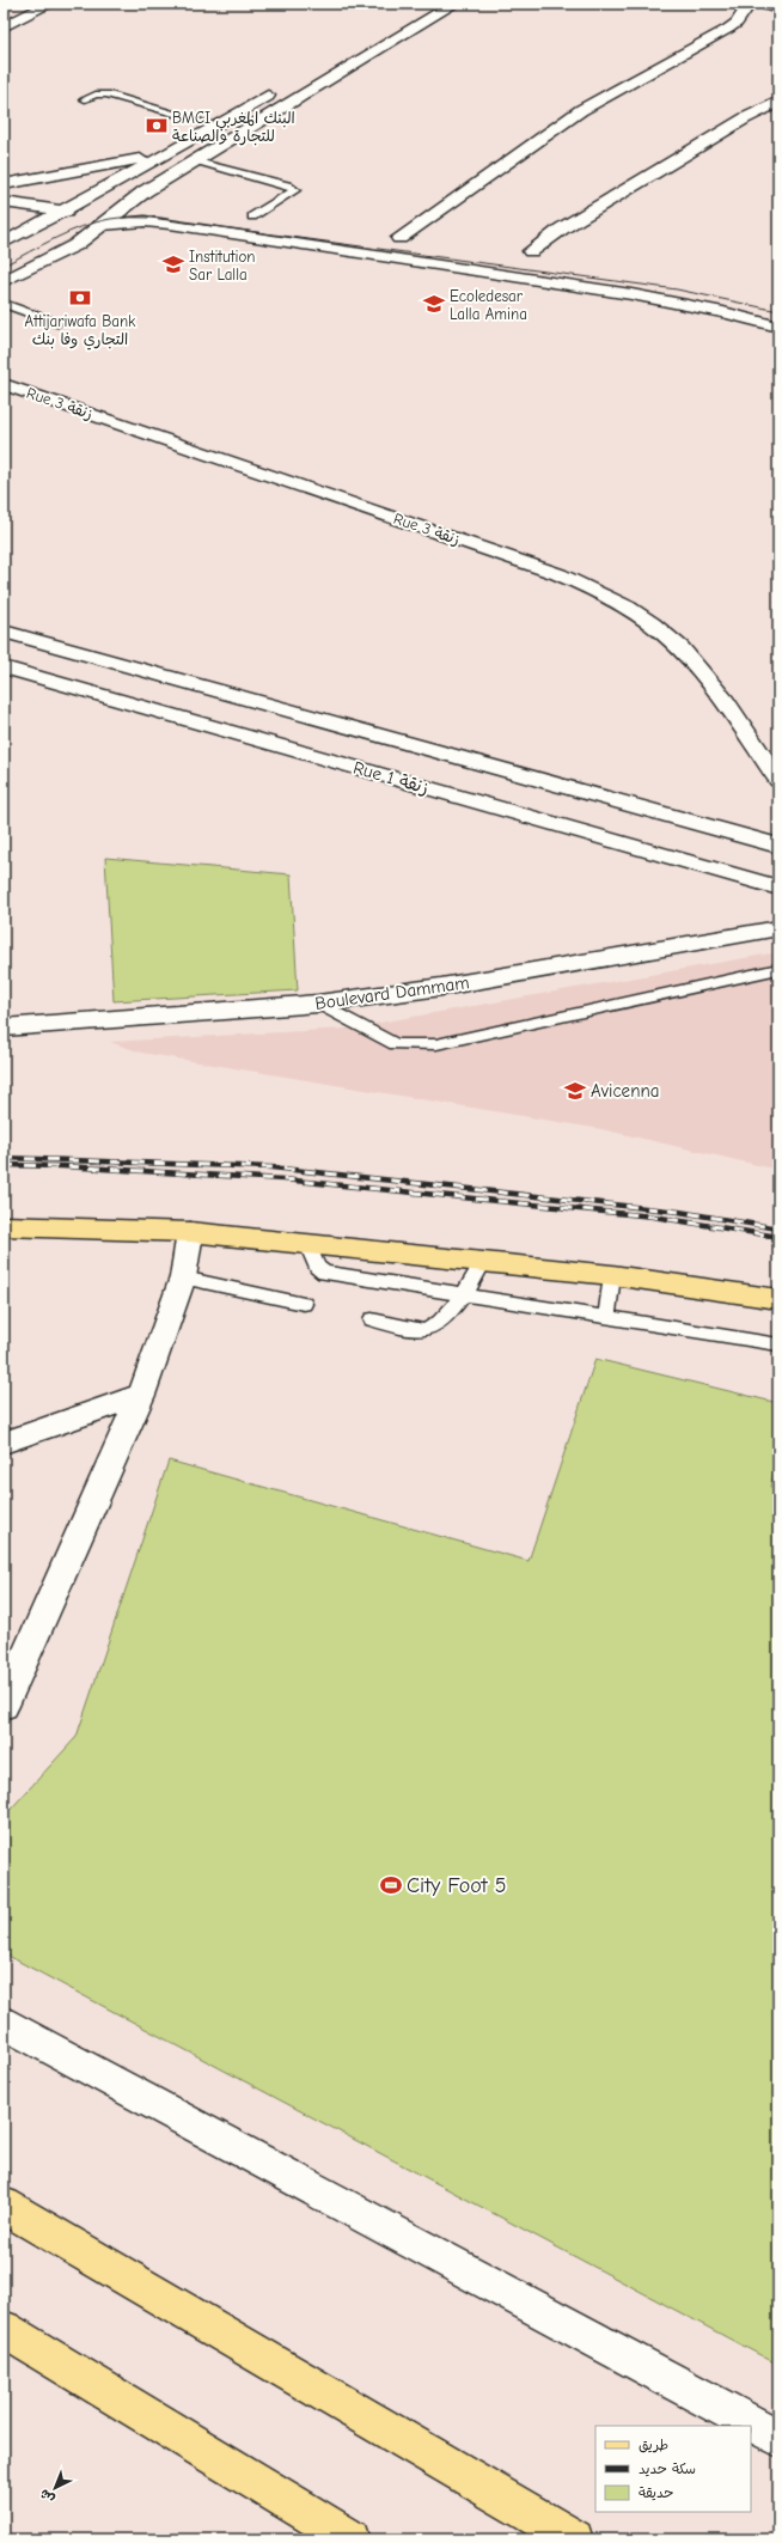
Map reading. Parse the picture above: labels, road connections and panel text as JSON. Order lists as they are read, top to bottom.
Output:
{
  "streets": {
    "street": ["Rue 3 زنقة", "Rue 1 زنقة", "Boulevard Dammam"]
  },
  "places": {
    "bank": ["BMCI البنك المغربي للتجارة والصناعة", "Attijariwafa Bank التجاري وفا بنك"],
    "school or university": ["Institution Sar Lalla", "Ecoledesar Lalla Amina", "Avicenna"],
    "sports": ["City Foot 5"]
  },
  "legend": ["طريق", "سكة حديد", "حديقة"],
  "north": "bottom left"
}
